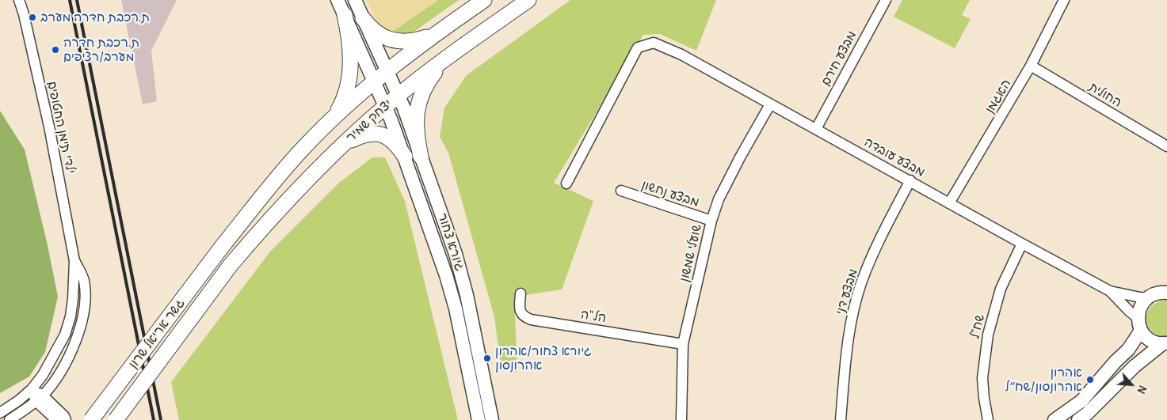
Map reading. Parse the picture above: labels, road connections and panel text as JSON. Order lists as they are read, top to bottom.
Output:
{
  "streets": {
    "main road": ["יצחק שמיר", "גשר אריאל שרון"],
    "street": [
      "מבצע חירם",
      "החולית",
      "האגמן",
      "ילדי תימן החטופים",
      "מבצע עובדה",
      "מבצע נחשון",
      "גיורא צחור",
      "שועלי שמשון",
      "מבצע דני",
      "הל\"ה",
      "שח\"ל"
    ]
  },
  "crossings": [
    ["מבצע חירם", "מבצע עובדה"],
    ["החולית", "האגמן"],
    ["האגמן", "מבצע עובדה"],
    ["יצחק שמיר", "גיורא צחור"],
    ["יצחק שמיר", "גשר אריאל שרון"],
    ["מבצע עובדה", "שועלי שמשון"],
    ["מבצע עובדה", "מבצע דני"],
    ["מבצע עובדה", "שח\"ל"],
    ["מבצע נחשון", "שועלי שמשון"],
    ["שועלי שמשון", "הל\"ה"]
  ],
  "places": [
    "ת.רכבת חדרה מערב",
    "ת.רכבת חדרה מערב/רציפים",
    "גיורא צחור/אהרון אהרונסון",
    "אהרון אהרונסון/שח״ל"
  ],
  "north": "bottom right"
}
